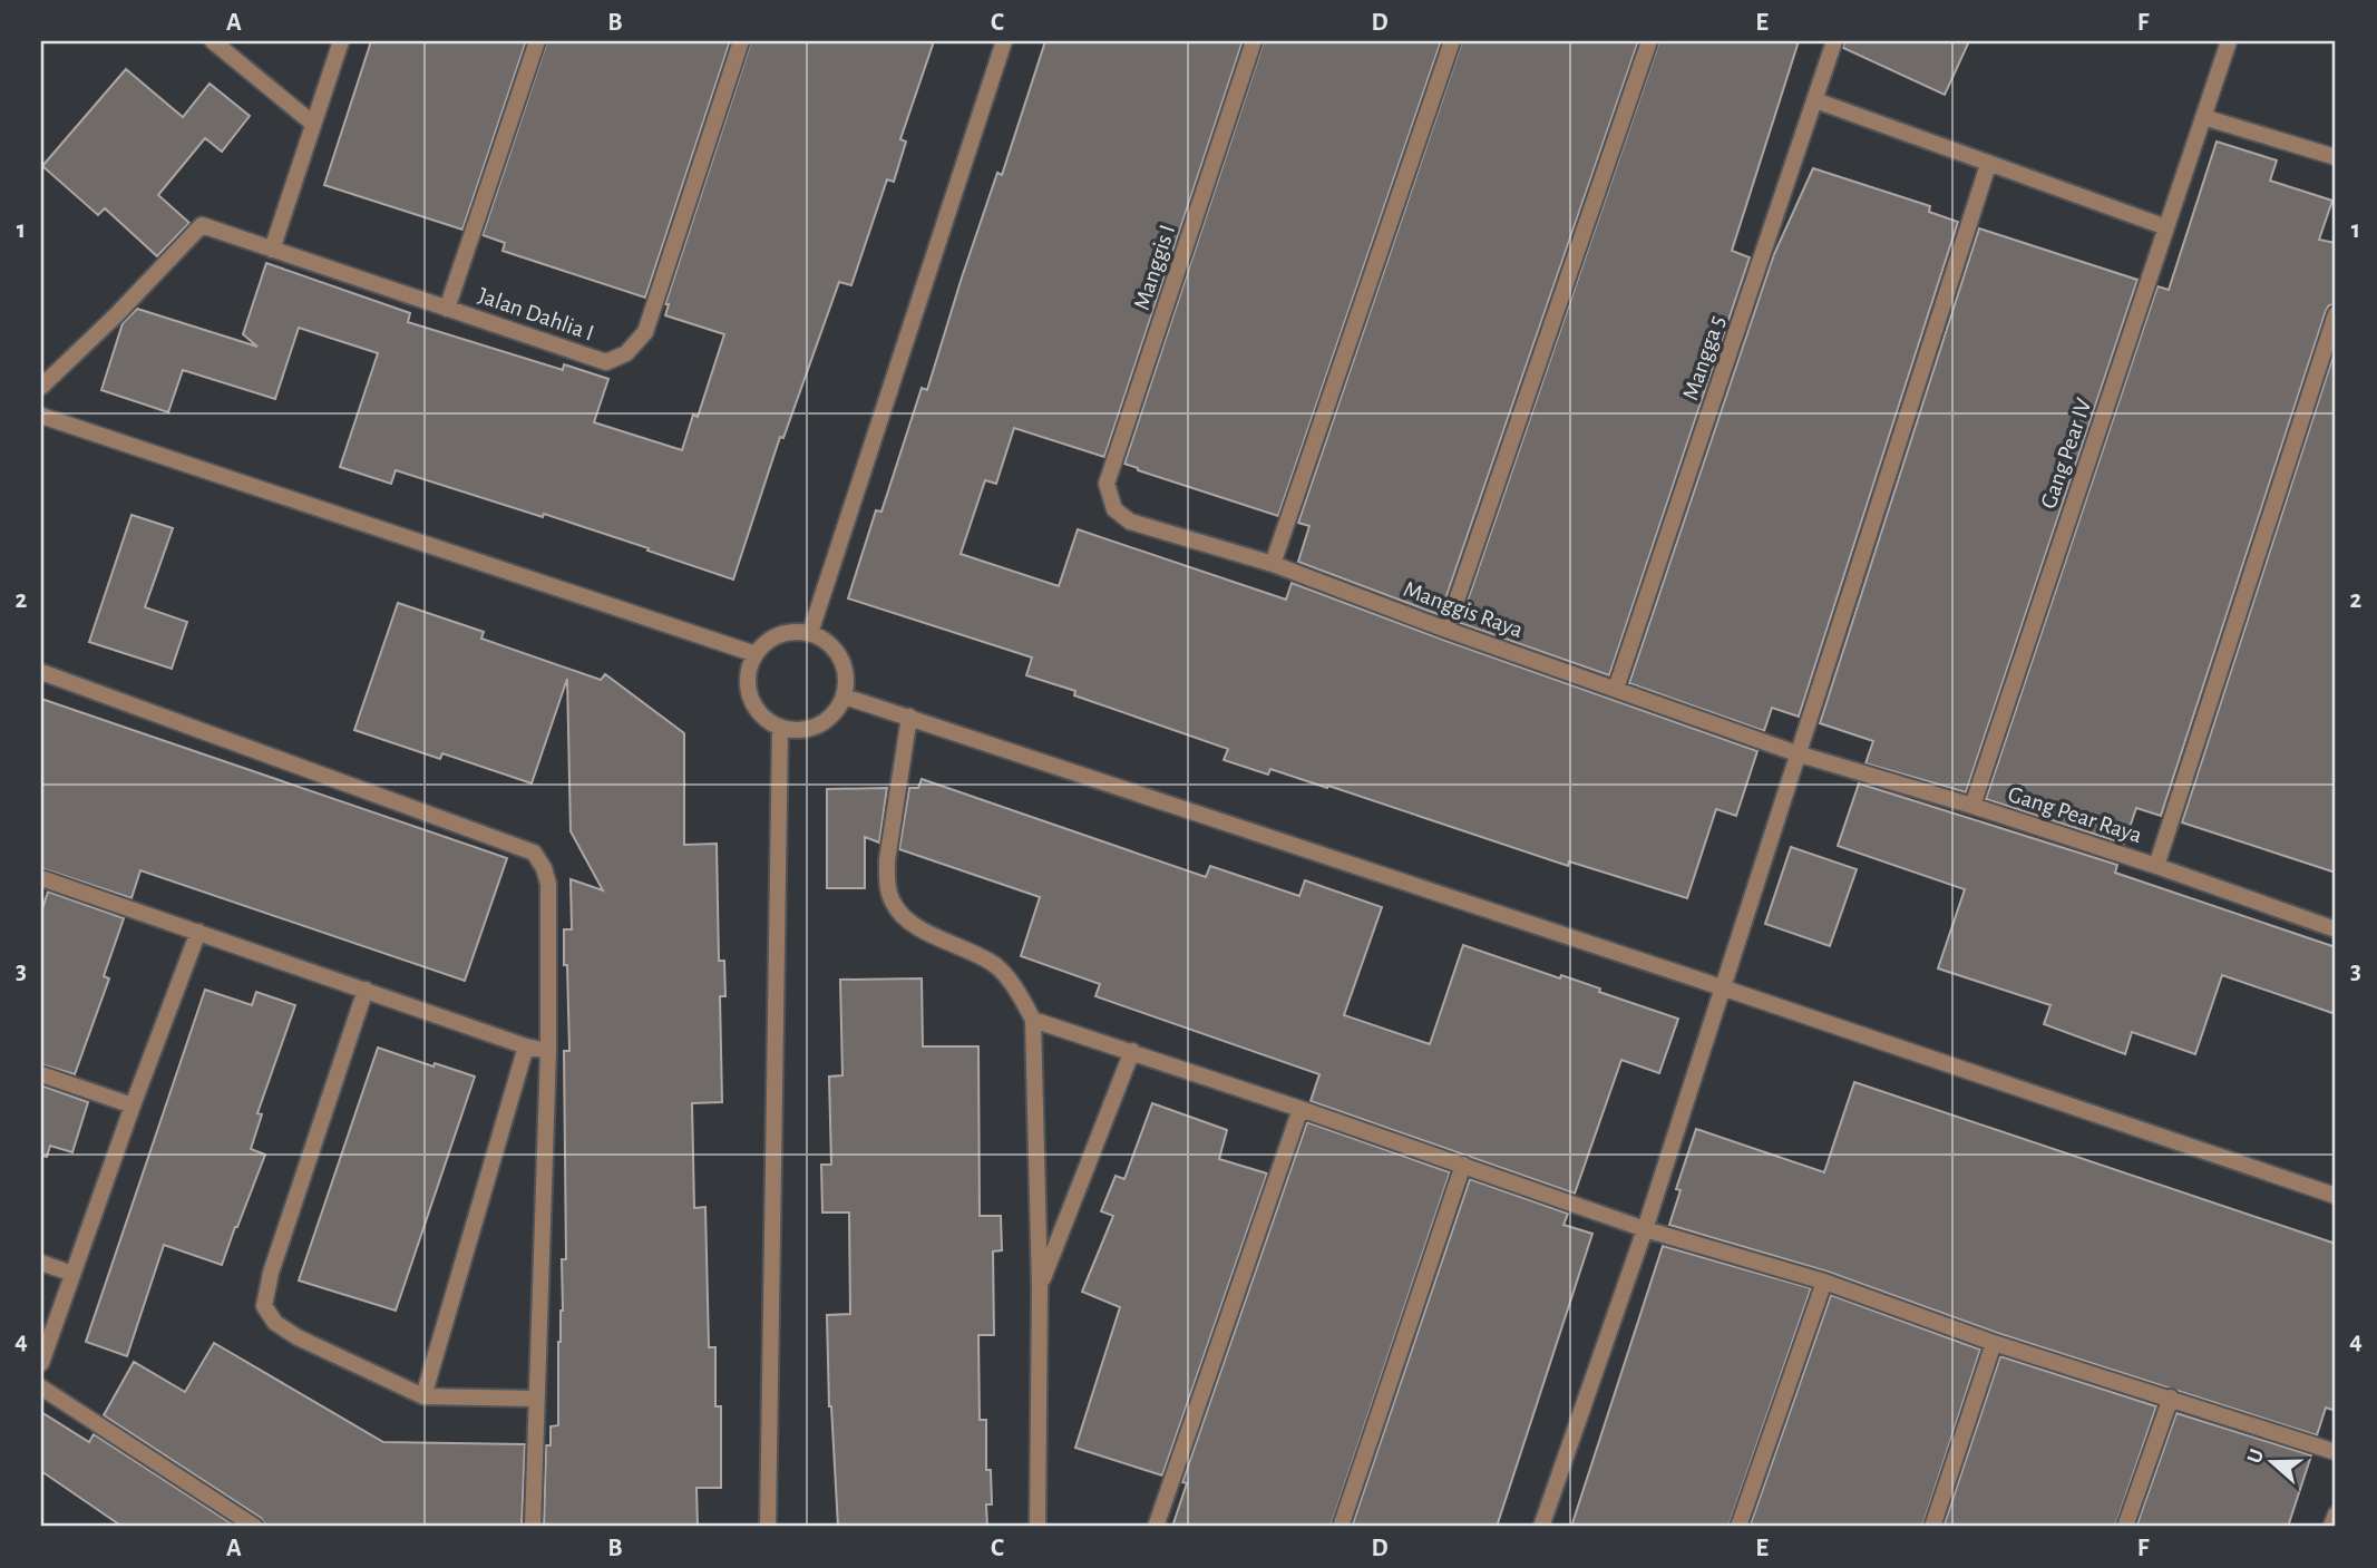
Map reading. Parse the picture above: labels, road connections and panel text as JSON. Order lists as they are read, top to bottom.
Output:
{
  "streets": {
    "street": [
      "Manggis I",
      "Jalan Dahlia I",
      "Mangga 5",
      "Gang Pear IV",
      "Manggis Raya",
      "Gang Pear Raya"
    ]
  },
  "crossings": [
    ["Manggis I", "Manggis Raya"],
    ["Mangga 5", "Manggis Raya"],
    ["Gang Pear IV", "Gang Pear Raya"],
    ["Manggis Raya", "Gang Pear Raya"]
  ],
  "north": "left",
  "grid": {
    "columns": [
      "A",
      "B",
      "C",
      "D",
      "E",
      "F"
    ],
    "rows": [
      "1",
      "2",
      "3",
      "4"
    ]
  }
}
